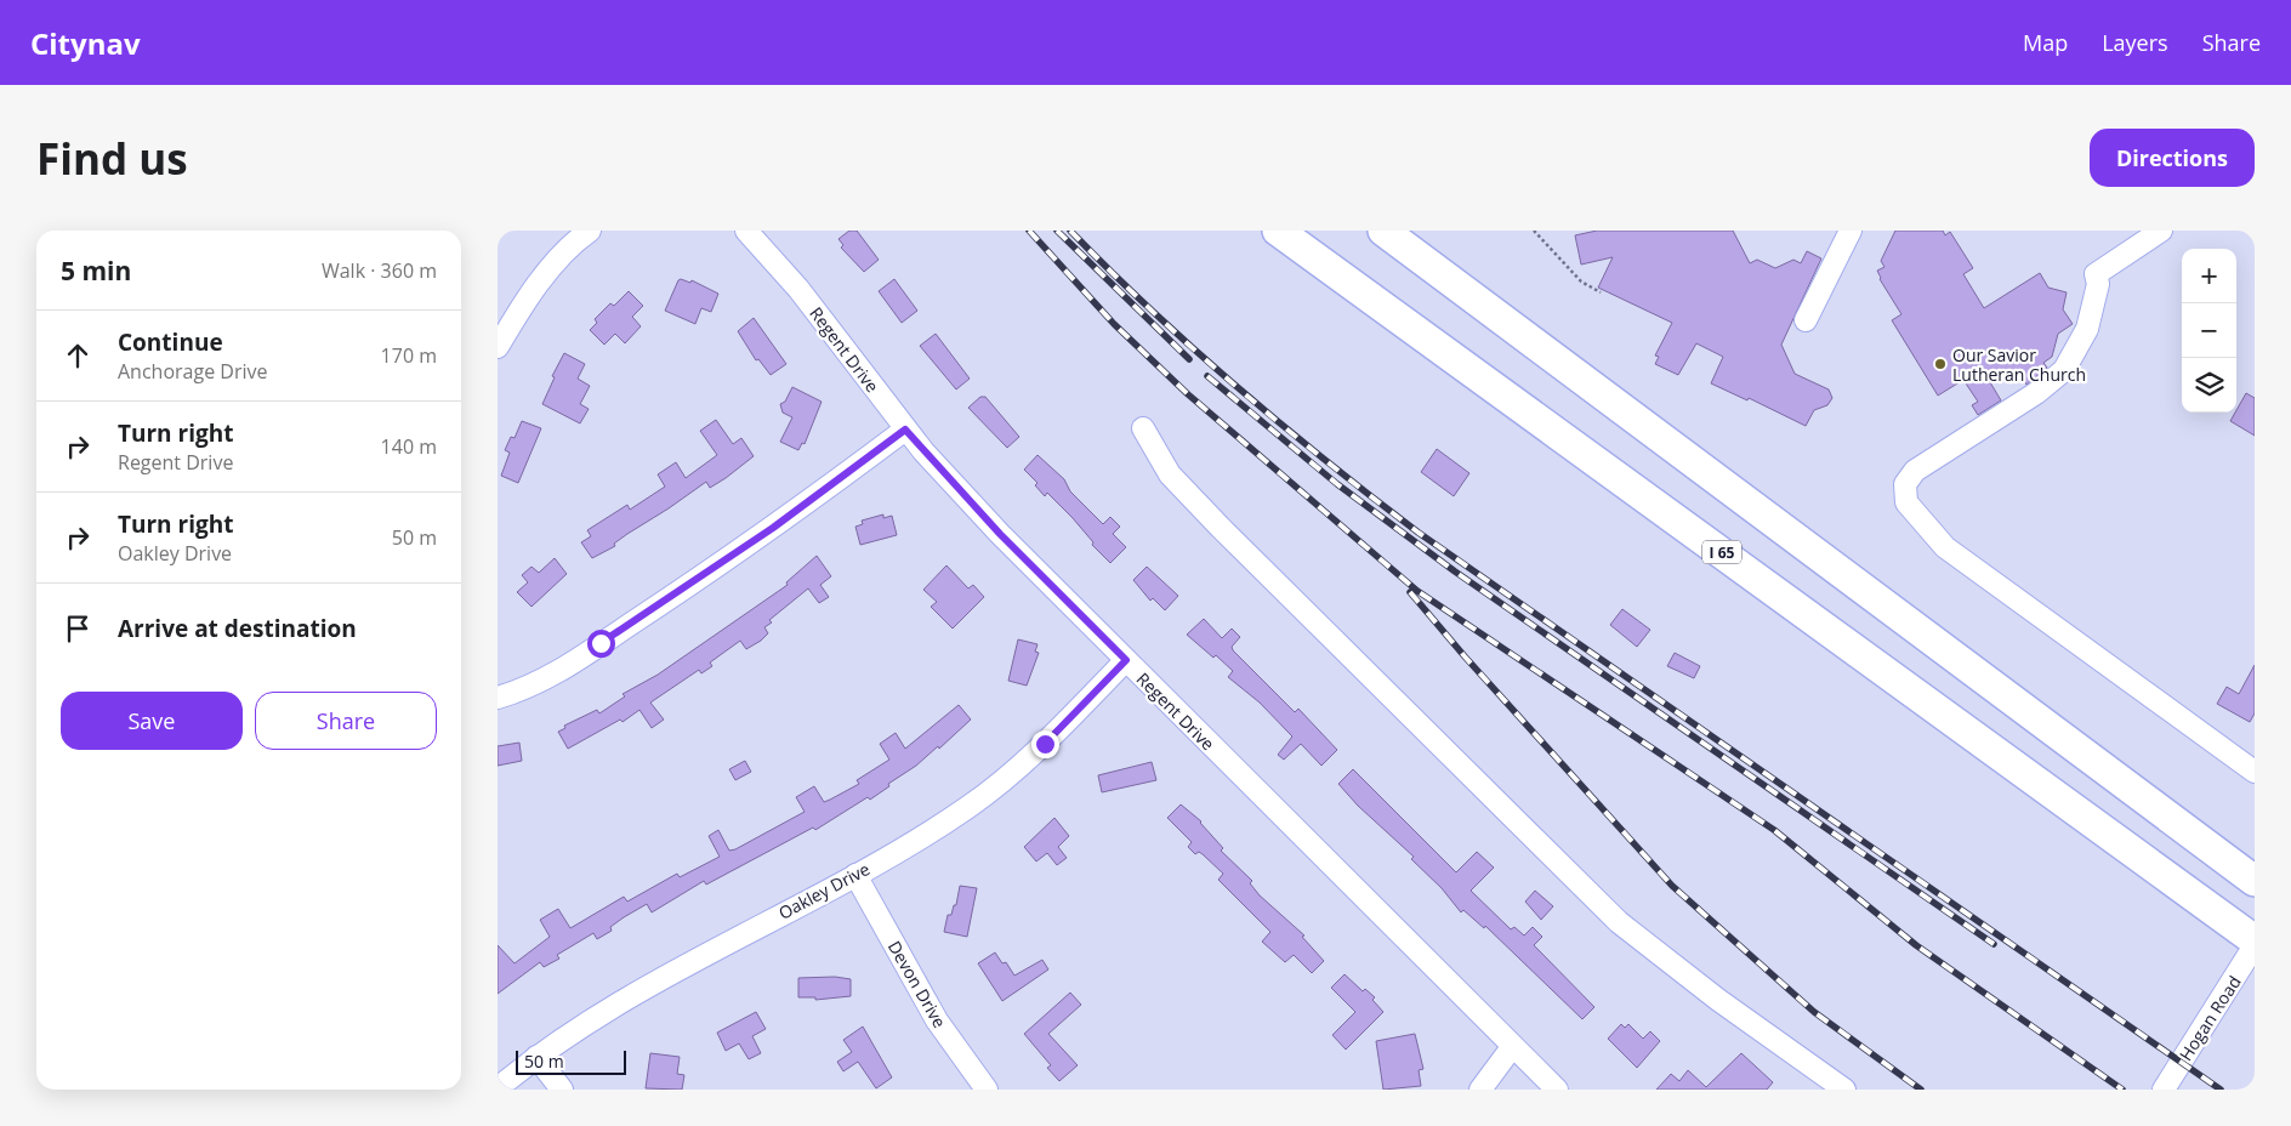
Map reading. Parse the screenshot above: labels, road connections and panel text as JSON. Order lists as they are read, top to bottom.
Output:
{
  "streets": {
    "highway": ["I 65"],
    "street": [
      "Regent Drive",
      "Oakley Drive",
      "Devon Drive",
      "Hogan Road"
    ]
  },
  "crossings": [
    ["Regent Drive", "Oakley Drive"],
    ["Oakley Drive", "Devon Drive"]
  ],
  "places": ["Our Savior Lutheran Church"],
  "scale_bar": "50 m",
  "page": {
    "header": "Citynav",
    "nav": ["Map", "Layers", "Share"],
    "buttons": [
      "Directions",
      ["Save", "Share"]
    ],
    "title": "Find us",
    "heading": ["5 min", "Walk · 360 m"],
    "map_buttons": ["+", "−"],
    "list": [
      ["Continue", "Anchorage Drive", "170 m"],
      ["Turn right", "Regent Drive", "140 m"],
      ["Turn right", "Oakley Drive", "50 m"],
      "Arrive at destination"
    ],
    "scale": "50 m"
  }
}
